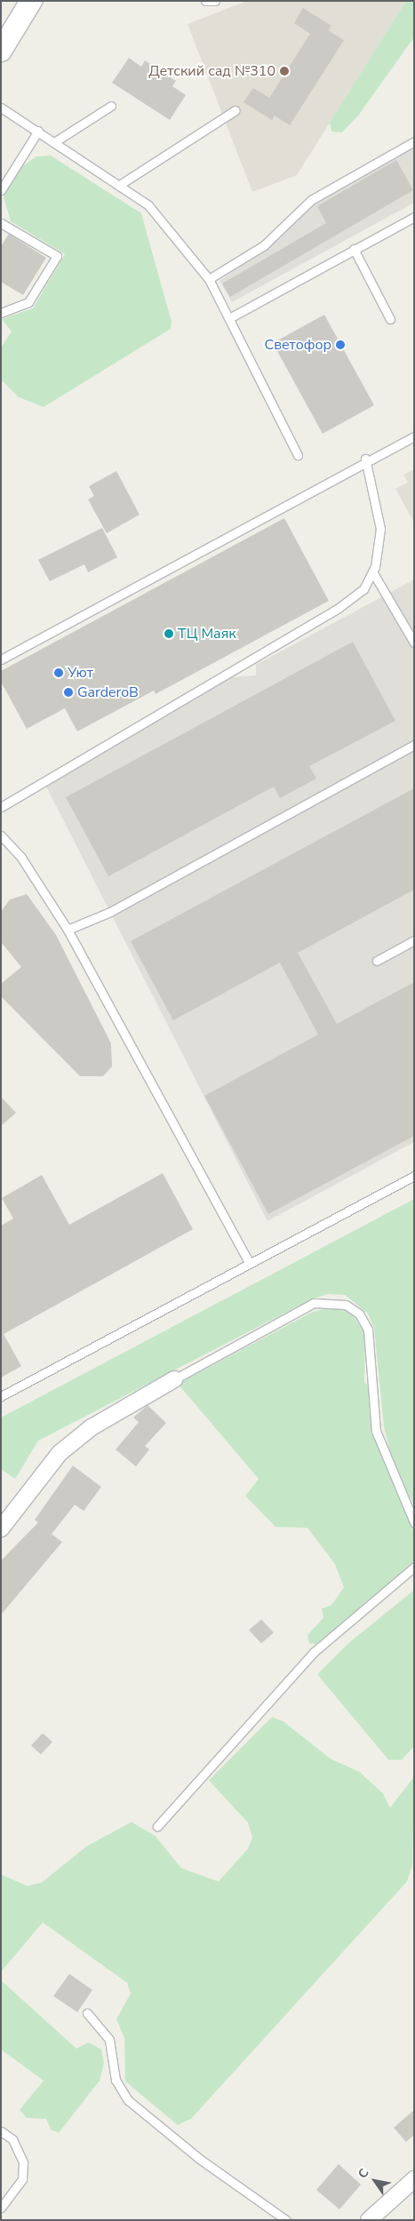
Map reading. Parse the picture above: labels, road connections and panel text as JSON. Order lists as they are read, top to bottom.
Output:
{
  "places": [
    "Детский сад №310",
    "Светофор",
    "ТЦ Маяк",
    "Уют",
    "GarderoB"
  ],
  "north": "top left"
}
